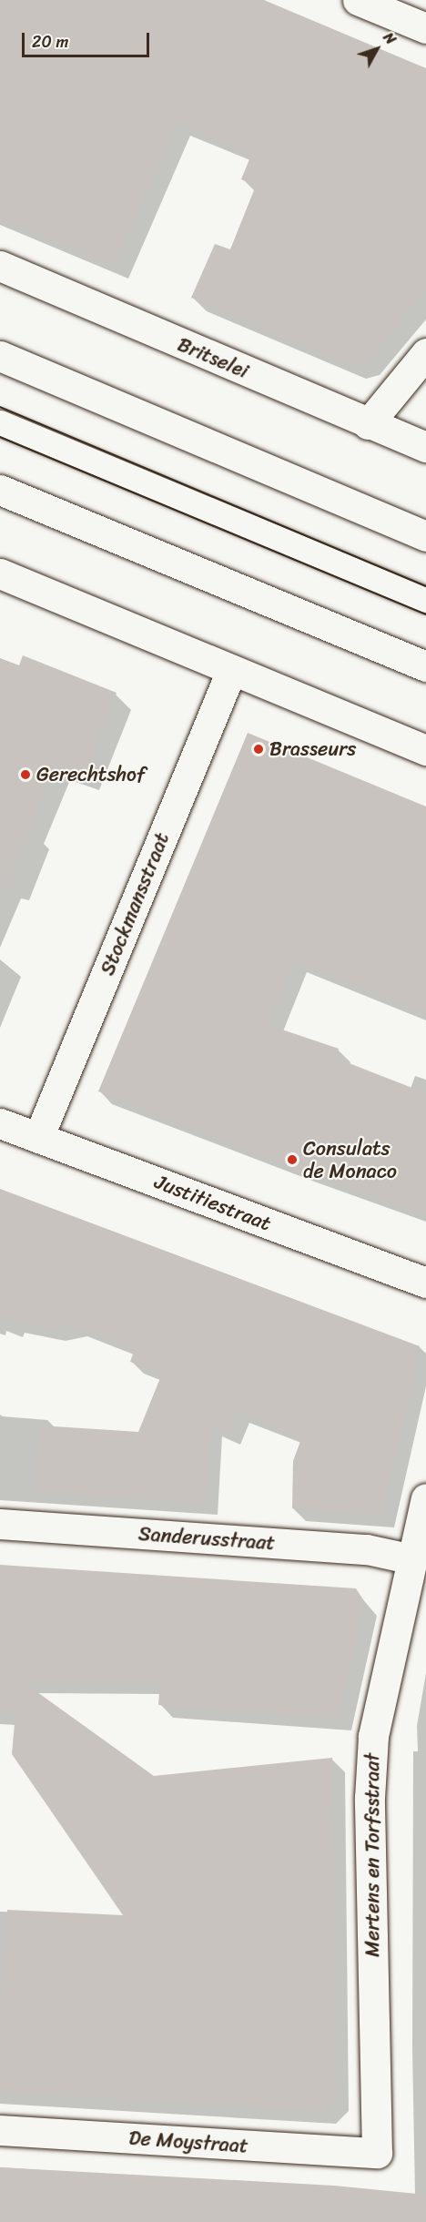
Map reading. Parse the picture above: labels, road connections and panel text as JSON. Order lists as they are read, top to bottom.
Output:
{
  "streets": {
    "street": [
      "Britselei",
      "Stockmansstraat",
      "Justitiestraat",
      "Sanderusstraat",
      "Mertens en Torfsstraat",
      "De Moystraat"
    ]
  },
  "crossings": [
    ["Stockmansstraat", "Justitiestraat"],
    ["Sanderusstraat", "Mertens en Torfsstraat"],
    ["Mertens en Torfsstraat", "De Moystraat"]
  ],
  "places": ["Brasseurs", "Gerechtshof", "Consulats de Monaco"],
  "scale_bar": "20 m",
  "north": "top right"
}
